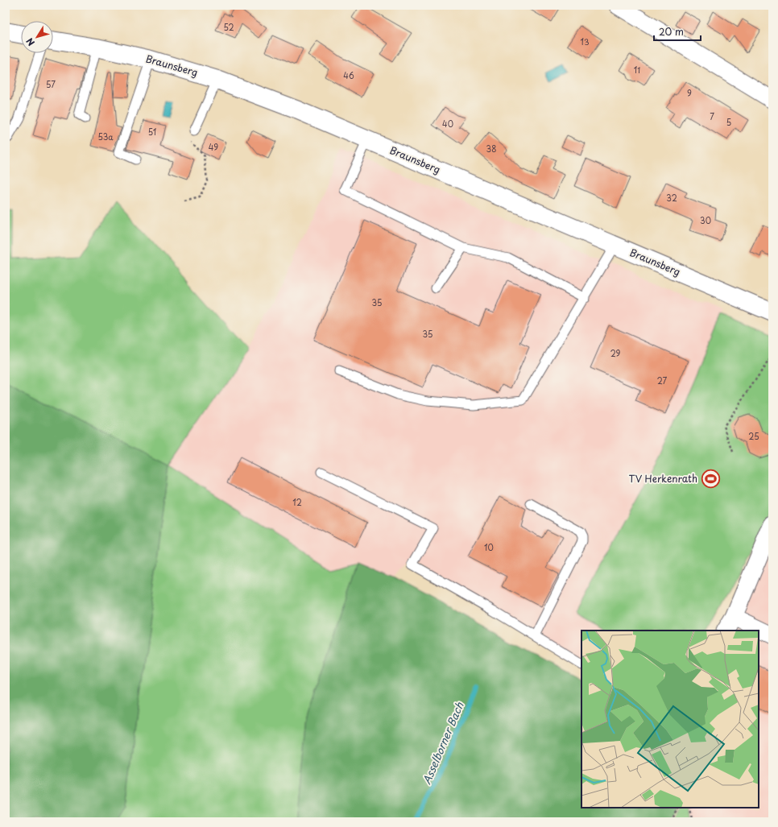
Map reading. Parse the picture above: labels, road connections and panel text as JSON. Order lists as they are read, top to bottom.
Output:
{
  "streets": {
    "main road": ["Braunsberg"]
  },
  "water": ["Asselborner Bach"],
  "places": {
    "sports": ["TV Herkenrath"]
  },
  "house_numbers": [
    "52",
    "13",
    "11",
    "46",
    "57",
    "9",
    "7",
    "5",
    "40",
    "51",
    "53a",
    "49",
    "38",
    "32",
    "30",
    "35",
    "35",
    "29",
    "27",
    "25",
    "12",
    "10"
  ],
  "scale_bar": "20 m",
  "north": "bottom left"
}
